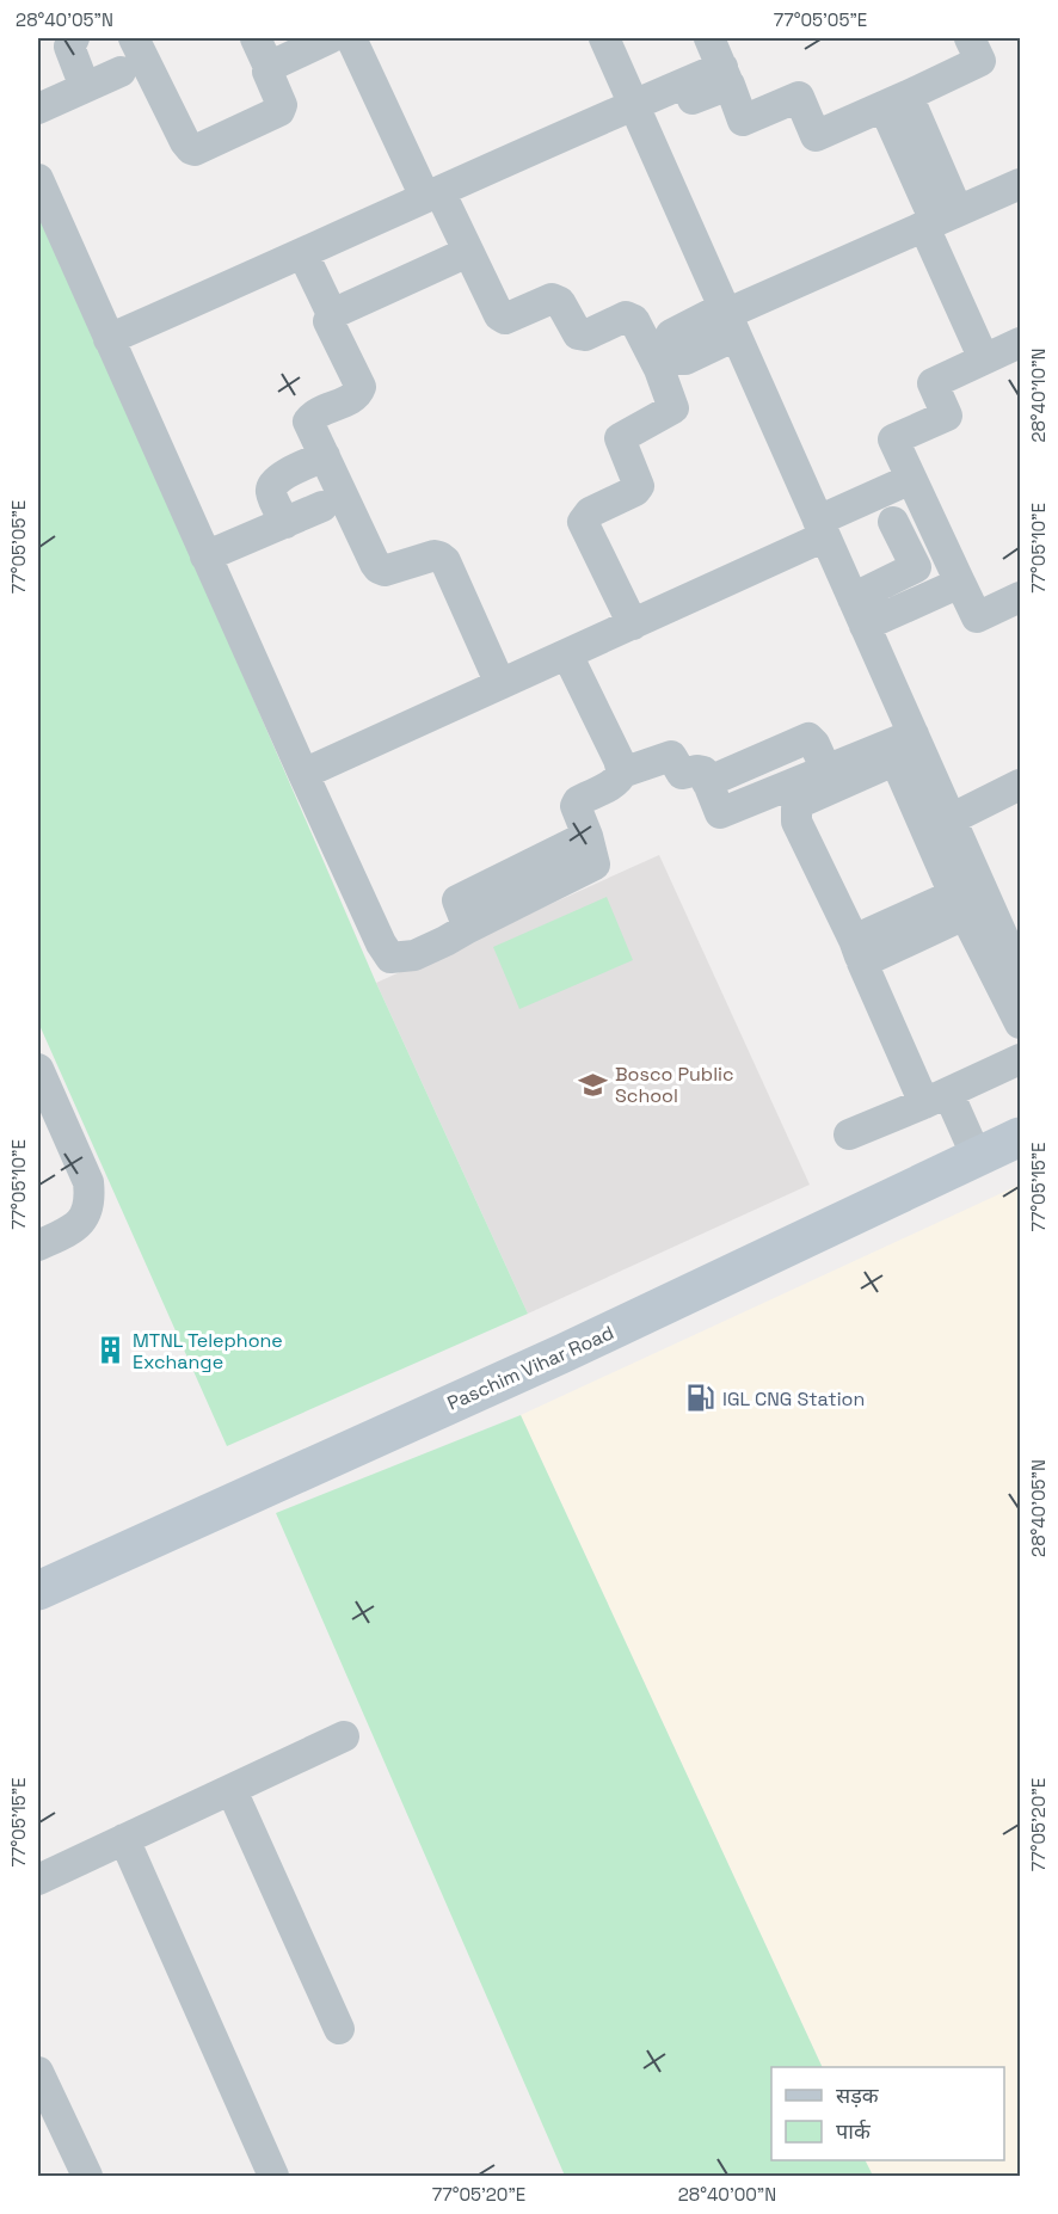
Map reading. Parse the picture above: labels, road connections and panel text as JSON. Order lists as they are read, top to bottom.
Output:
{
  "streets": {
    "street": ["Paschim Vihar Road"]
  },
  "places": {
    "school or university": ["Bosco Public School"],
    "building": ["MTNL Telephone Exchange"],
    "fuel station": ["IGL CNG Station"]
  },
  "legend": ["सड़क", "पार्क"],
  "coordinates": [
    "28°40'05\"N",
    "77°05'05\"E",
    "28°40'10\"N",
    "77°05'10\"E",
    "77°05'15\"E",
    "77°05'20\"E",
    "28°40'00\"N"
  ]
}
